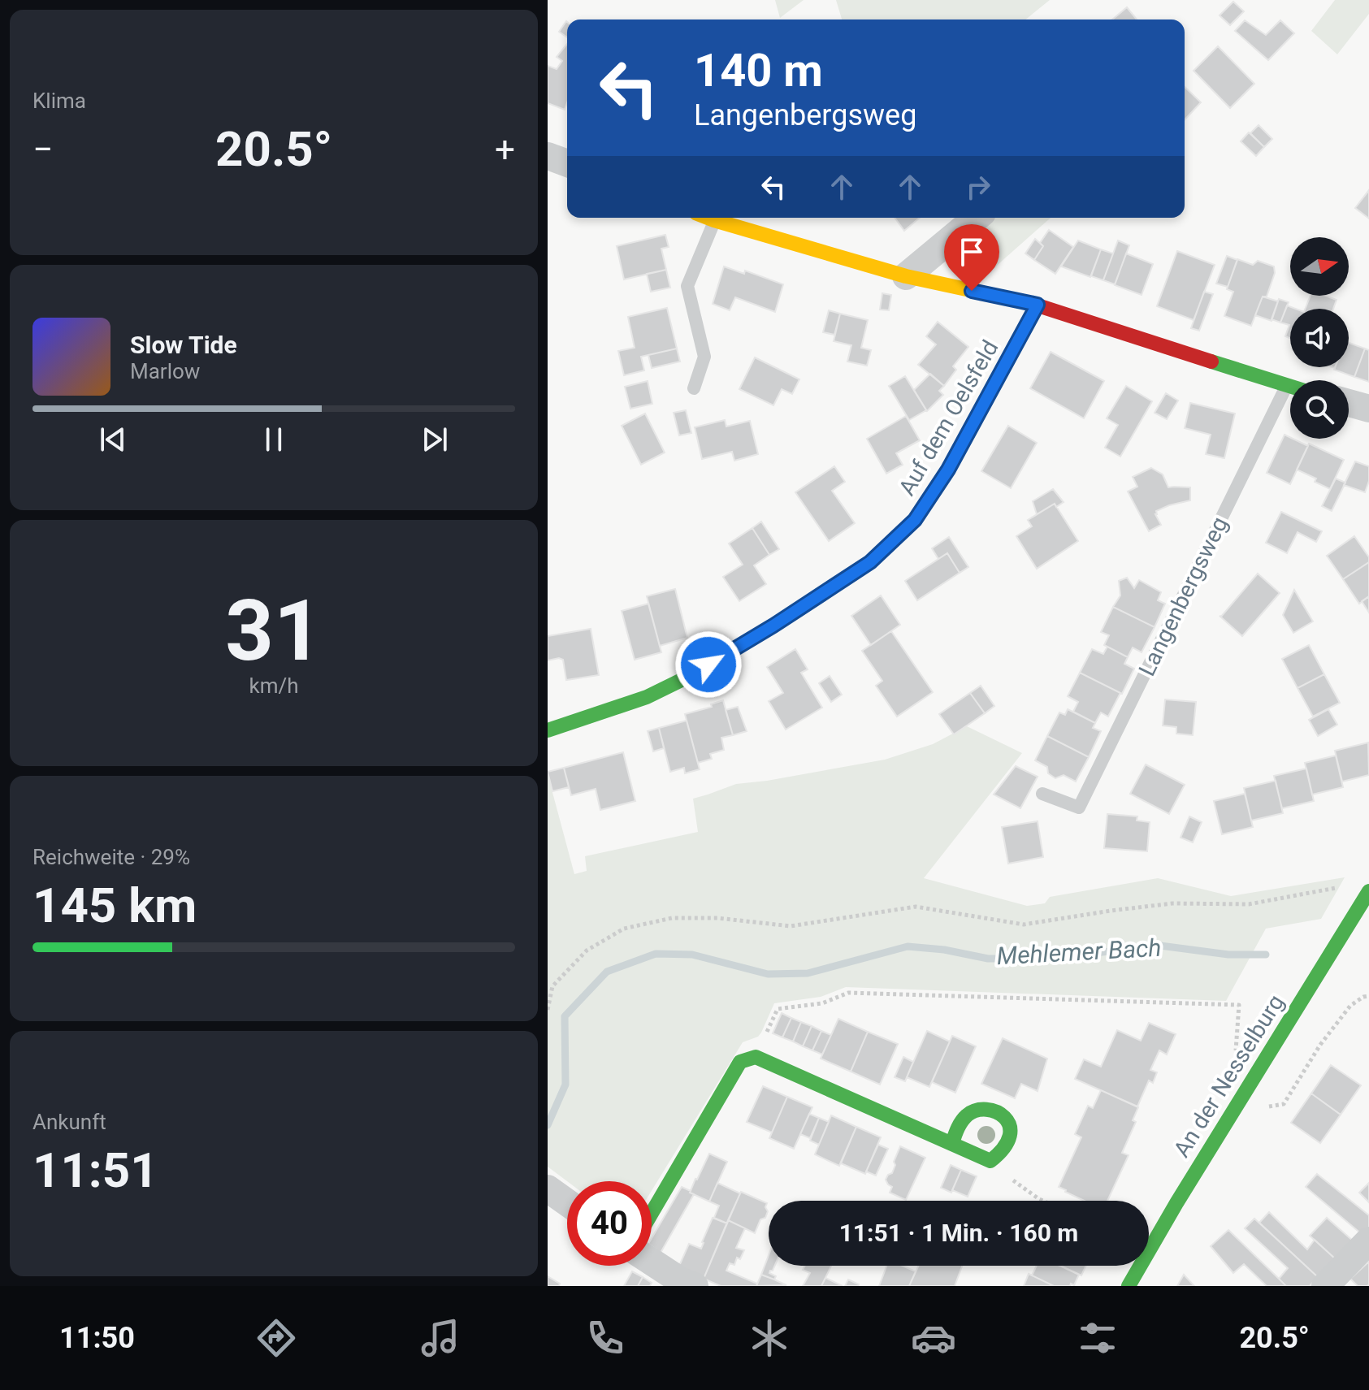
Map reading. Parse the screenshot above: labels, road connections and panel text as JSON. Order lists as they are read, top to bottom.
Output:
{
  "streets": {
    "street": ["Auf dem Oelsfeld", "An der Nesselburg"],
    "lane": ["Langenbergsweg"]
  },
  "water": ["Mehlemer Bach"],
  "north": "right",
  "page": {
    "tile": [
      "Klima",
      ["31", "km/h"],
      ["Reichweite · 29%", "145 km"],
      ["Ankunft", "11:51"]
    ],
    "turn": ["140 m", "Langenbergsweg"],
    "heat": ["−", "20.5°", "+"],
    "song": ["Slow Tide", "Marlow"],
    "limit": "40",
    "trip": "11:51 · 1 Min. · 160 m",
    "tabs": ["11:50", "20.5°"]
  }
}
